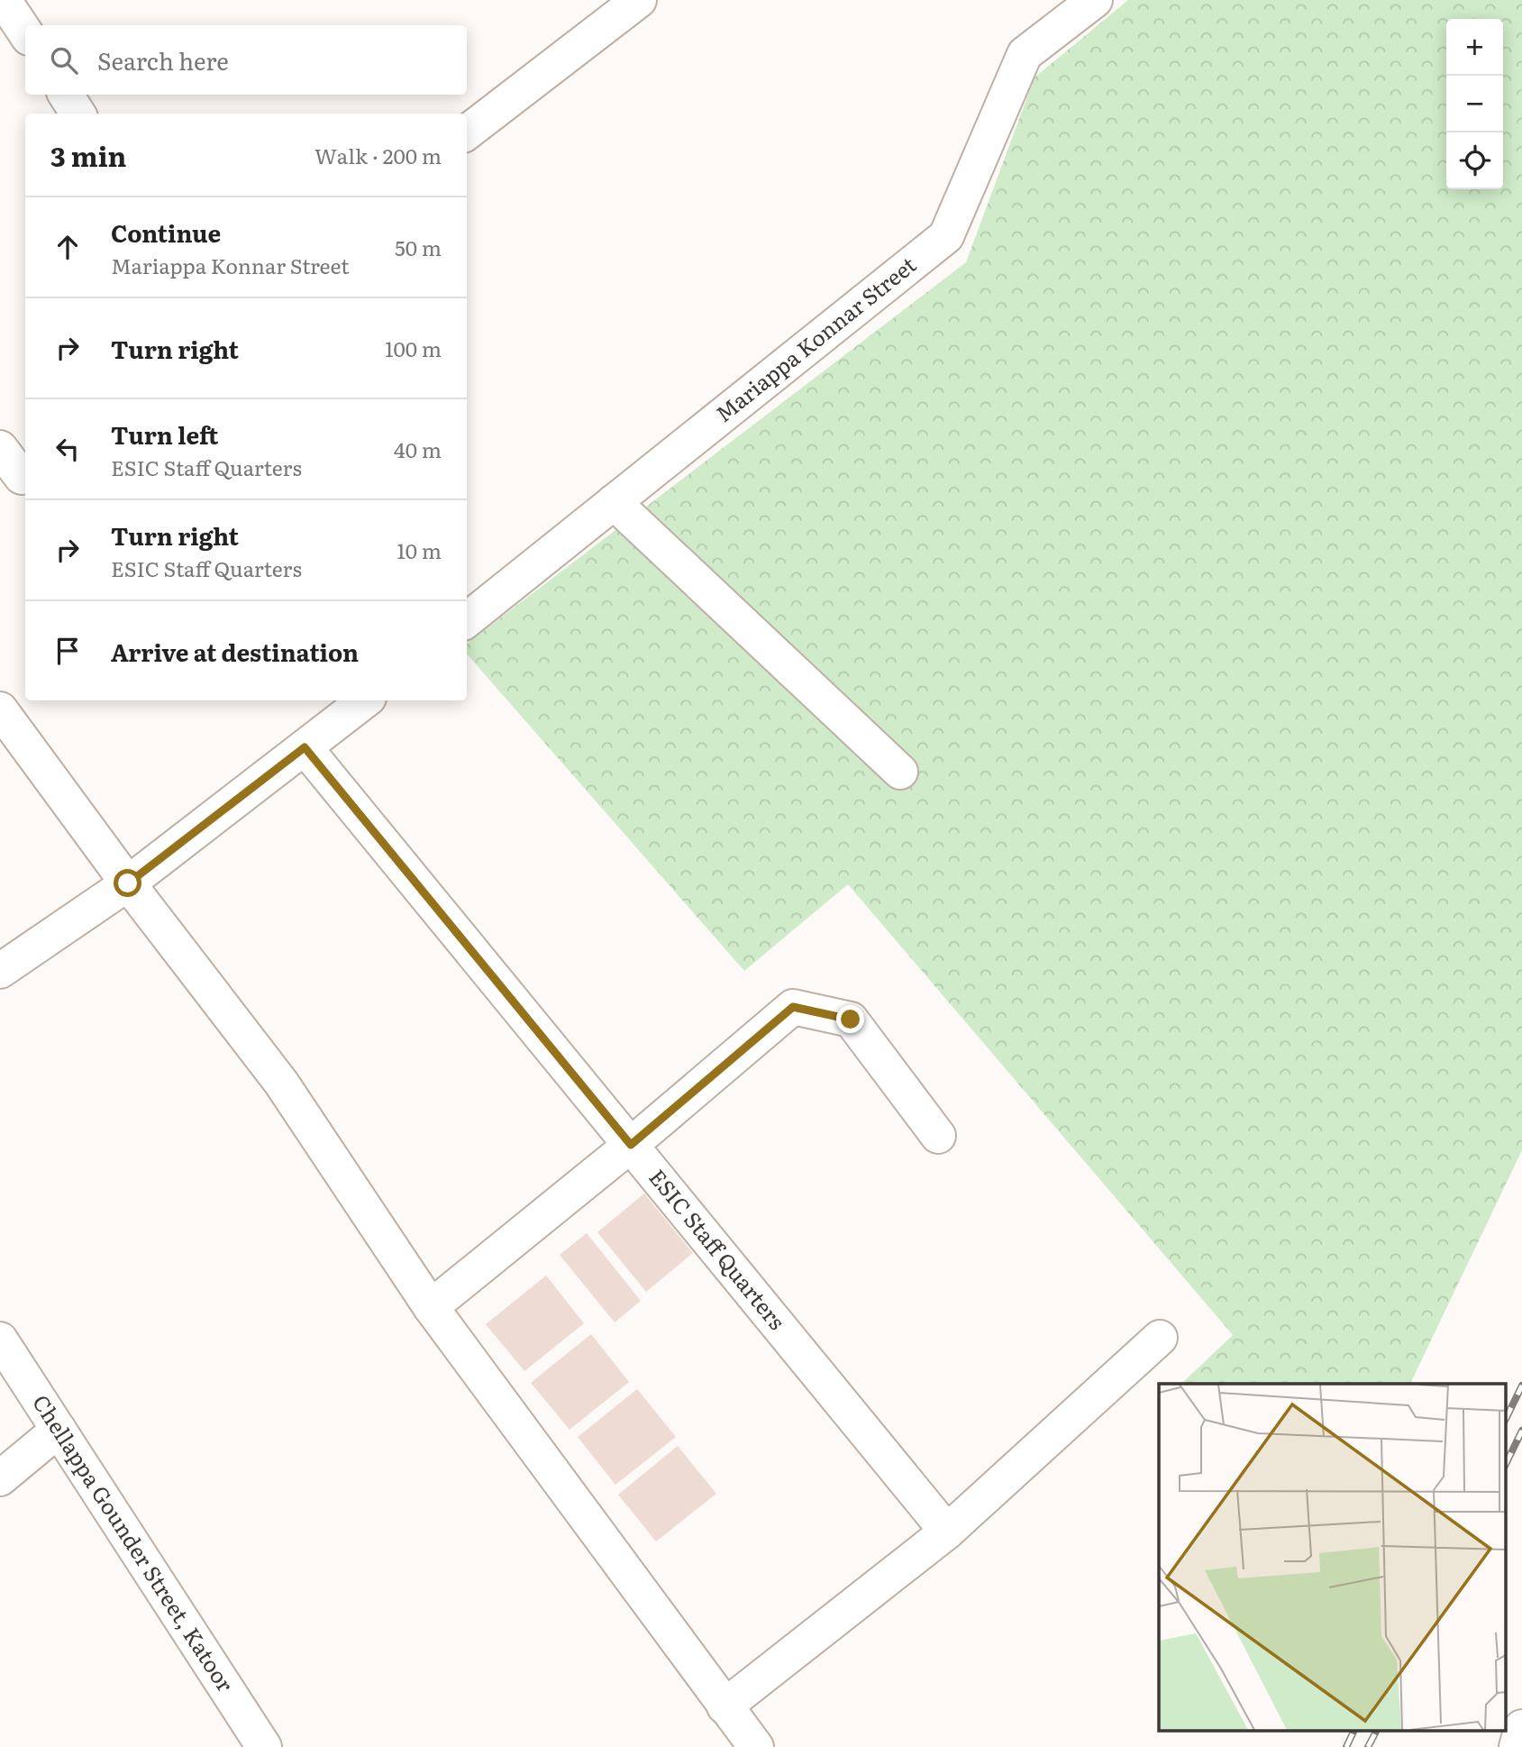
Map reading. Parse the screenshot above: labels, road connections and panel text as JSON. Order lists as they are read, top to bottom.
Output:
{
  "streets": {
    "street": ["Mariappa Konnar Street", "ESIC Staff Quarters", "Chellappa Gounder Street, Katoor"]
  },
  "page": {
    "map_buttons": ["+", "−"],
    "search": "Search here",
    "heading": ["3 min", "Walk · 200 m"],
    "list": [
      ["Continue", "Mariappa Konnar Street", "50 m"],
      ["Turn right", "100 m"],
      ["Turn left", "ESIC Staff Quarters", "40 m"],
      ["Turn right", "ESIC Staff Quarters", "10 m"],
      "Arrive at destination"
    ]
  }
}
